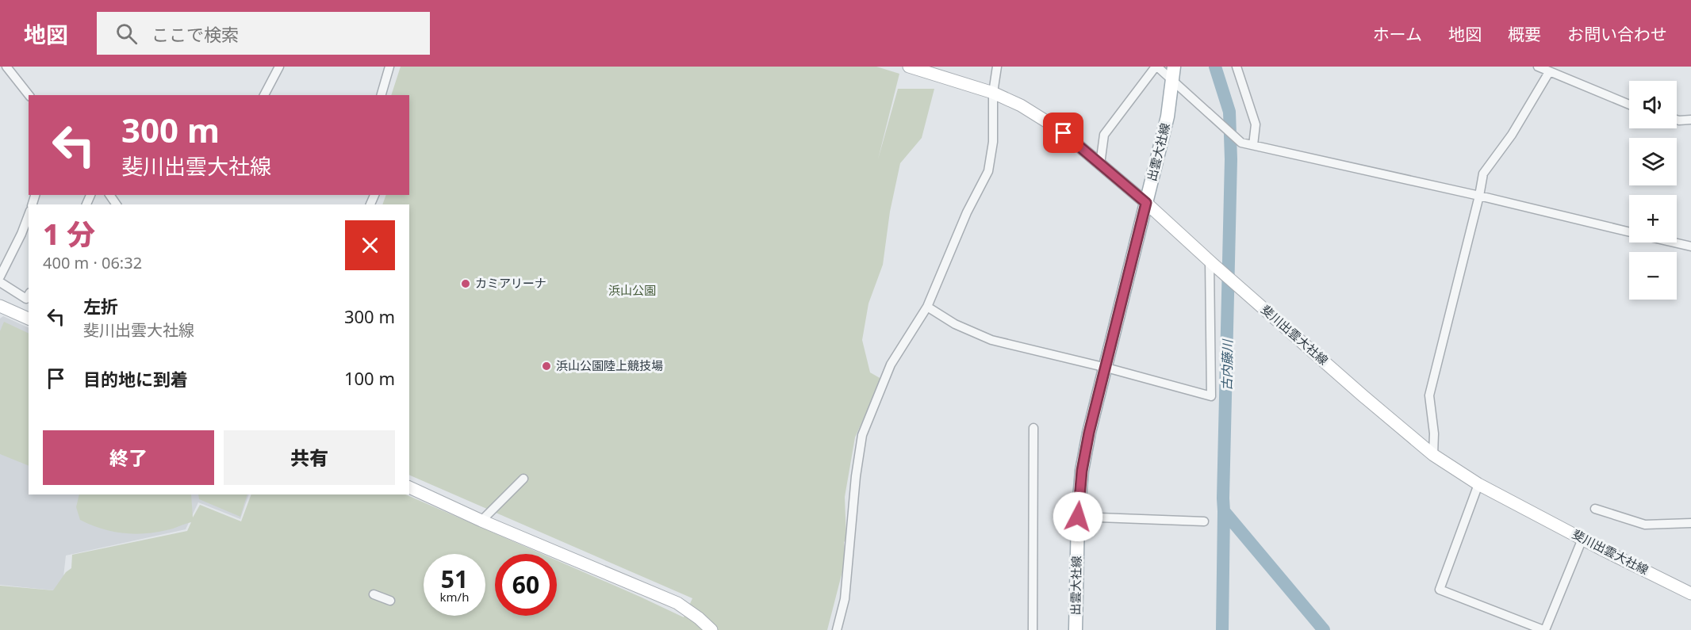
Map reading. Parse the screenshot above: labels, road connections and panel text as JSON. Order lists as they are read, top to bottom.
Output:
{
  "streets": {
    "main road": ["出雲大社線", "斐川出雲大社線"]
  },
  "crossings": [
    ["出雲大社線", "斐川出雲大社線"]
  ],
  "water": ["古内藤川"],
  "parks": ["浜山公園"],
  "places": ["カミアリーナ", "浜山公園陸上競技場"],
  "page": {
    "header": "地図",
    "search": "ここで検索",
    "nav": [
      "ホーム",
      "地図",
      "概要",
      "お問い合わせ"
    ],
    "map_buttons": ["+", "−"],
    "turn": ["300 m", "斐川出雲大社線"],
    "heading": ["1 分", "400 m · 06:32"],
    "list": [
      {
        "name": "左折",
        "note": "斐川出雲大社線",
        "value": "300 m"
      },
      {
        "name": "目的地に到着",
        "value": "100 m"
      }
    ],
    "buttons": ["終了", "共有"],
    "speed": "51 km/h",
    "limit": "60"
  }
}
